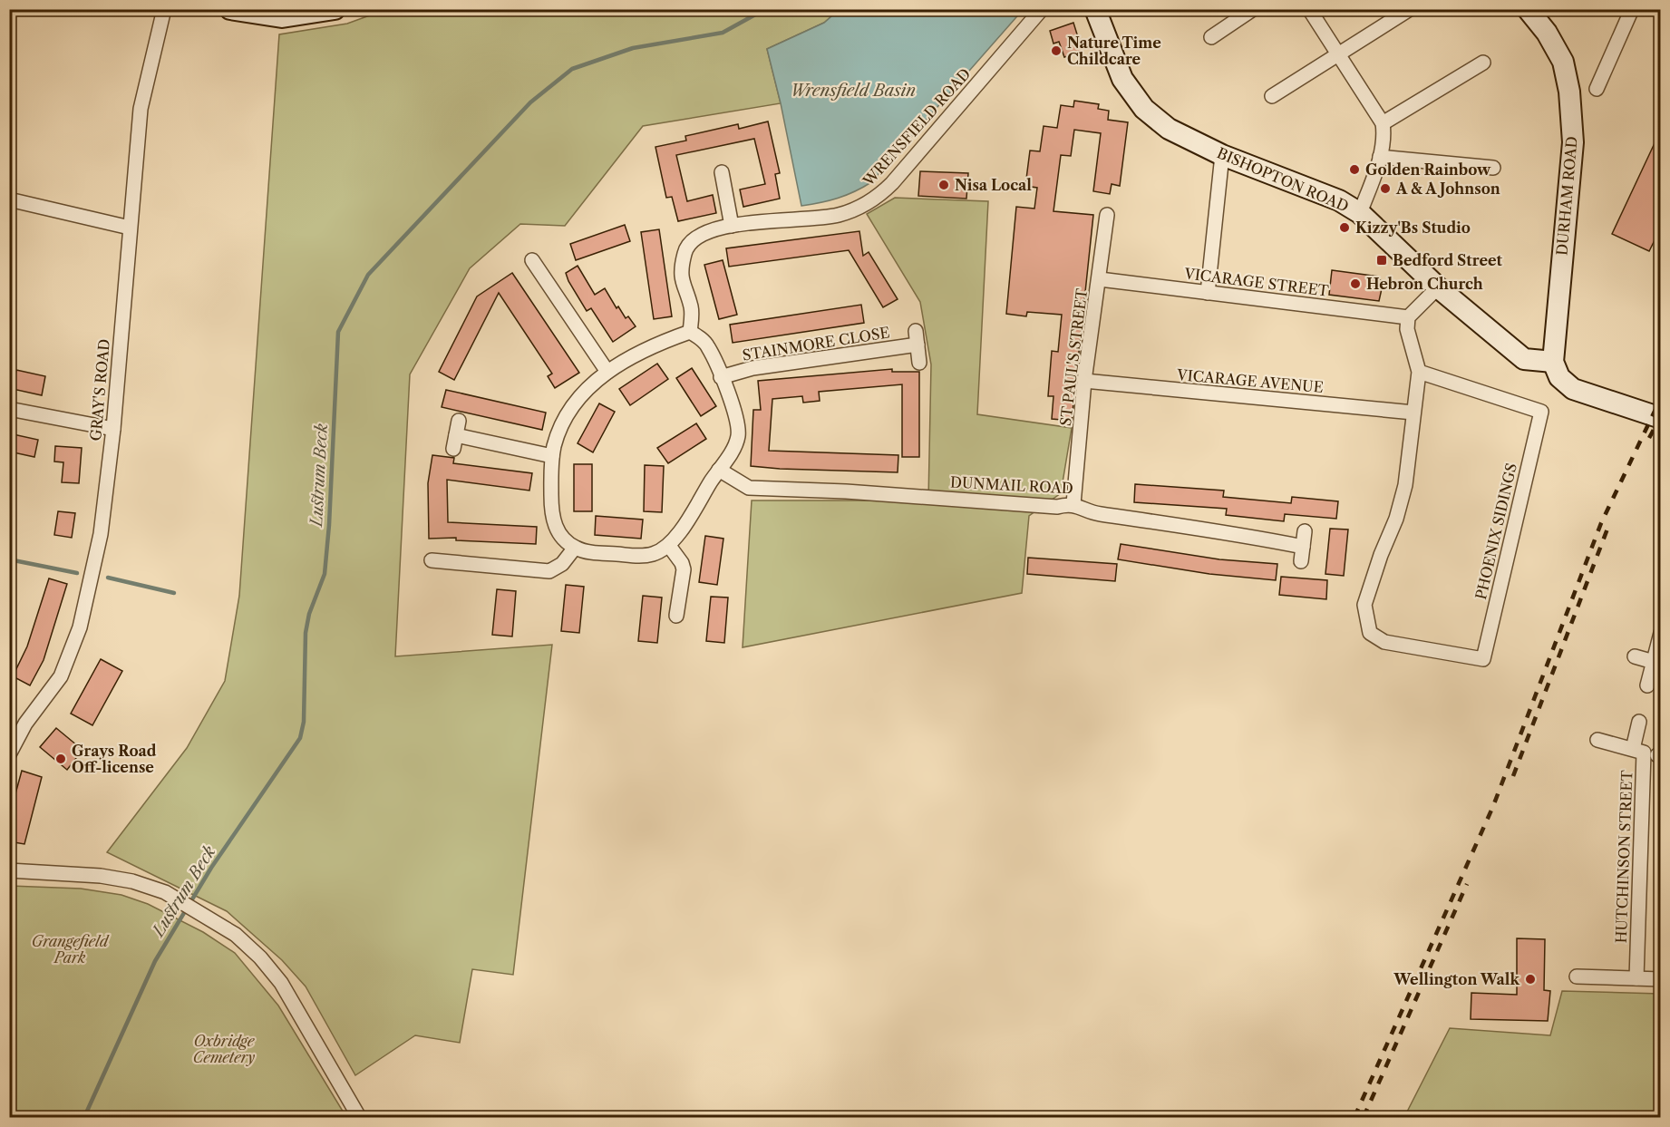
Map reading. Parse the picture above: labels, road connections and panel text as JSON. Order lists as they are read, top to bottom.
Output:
{
  "streets": {
    "street": [
      "WRENSFIELD ROAD",
      "BISHOPTON ROAD",
      "DURHAM ROAD",
      "VICARAGE STREET",
      "STAINMORE CLOSE",
      "ST PAUL'S STREET",
      "VICARAGE AVENUE",
      "GRAY'S ROAD",
      "DUNMAIL ROAD",
      "PHOENIX SIDINGS",
      "HUTCHINSON STREET"
    ]
  },
  "crossings": [
    ["BISHOPTON ROAD", "DURHAM ROAD"],
    ["VICARAGE STREET", "ST PAUL'S STREET"],
    ["ST PAUL'S STREET", "VICARAGE AVENUE"],
    ["ST PAUL'S STREET", "DUNMAIL ROAD"],
    ["VICARAGE AVENUE", "PHOENIX SIDINGS"]
  ],
  "water": ["Wrensfield Basin", "Lustrum Beck"],
  "parks": ["Grangefield Park", "Oxbridge Cemetery"],
  "places": {
    "other": [
      "Nature Time Childcare",
      "Golden Rainbow",
      "Nisa Local",
      "A & A Johnson",
      "Kizzy'Bs Studio",
      "Hebron Church",
      "Grays Road Off-license",
      "Wellington Walk"
    ],
    "transit": ["Bedford Street"]
  }
}
